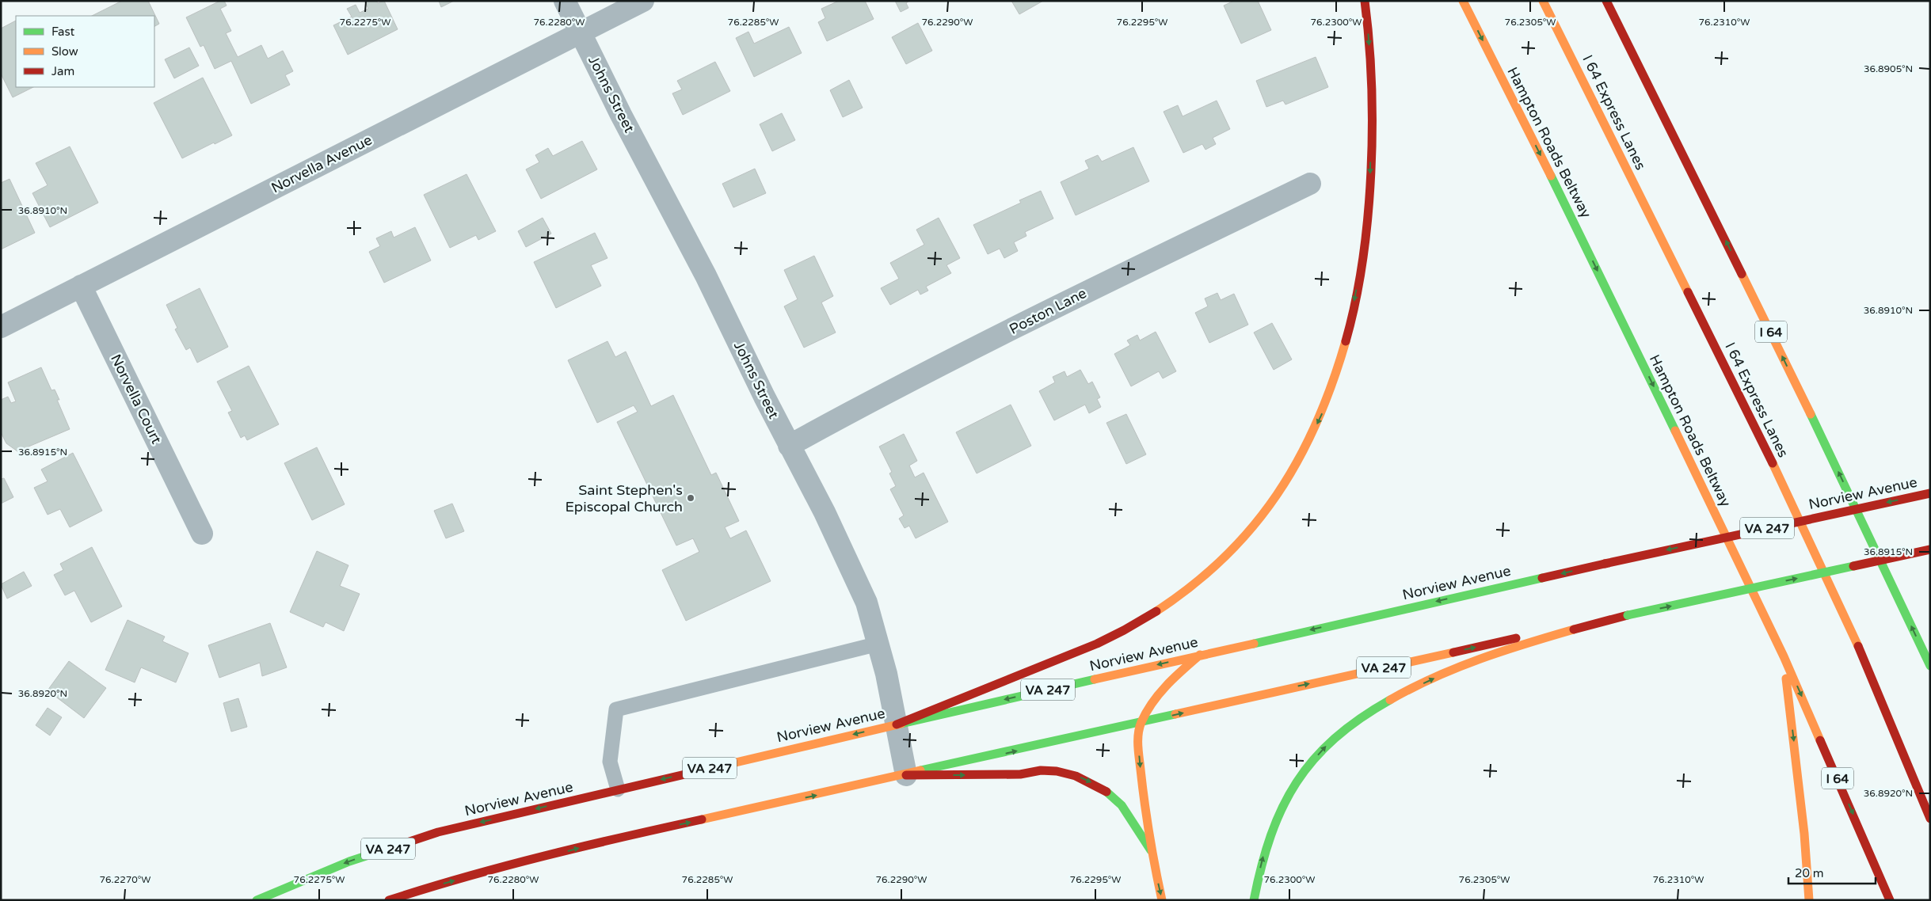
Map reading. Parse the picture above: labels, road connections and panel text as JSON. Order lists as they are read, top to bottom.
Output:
{
  "streets": {
    "main road": [
      "I 64 Express Lanes",
      "Hampton Roads Beltway",
      "I 64",
      "Norview Avenue",
      "VA 247"
    ],
    "street": [
      "Johns Street",
      "Norvella Avenue",
      "Poston Lane",
      "Norvella Court"
    ]
  },
  "crossings": [
    ["Johns Street", "Norvella Avenue"],
    ["Johns Street", "Poston Lane"],
    ["Johns Street", "Norview Avenue"],
    ["Johns Street", "VA 247"],
    ["Norvella Avenue", "Norvella Court"]
  ],
  "one_way": ["Hampton Roads Beltway"],
  "places": ["Saint Stephen's Episcopal Church"],
  "legend": ["Fast", "Slow", "Jam"],
  "scale_bar": "20 m",
  "coordinates": [
    "76.2295°W",
    "76.2305°W",
    "76.2275°W",
    "76.2280°W",
    "76.2285°W",
    "76.2290°W",
    "76.2300°W",
    "76.2310°W",
    "36.8905°N",
    "36.8910°N",
    "36.8915°N",
    "36.8920°N",
    "76.2270°W"
  ]
}
